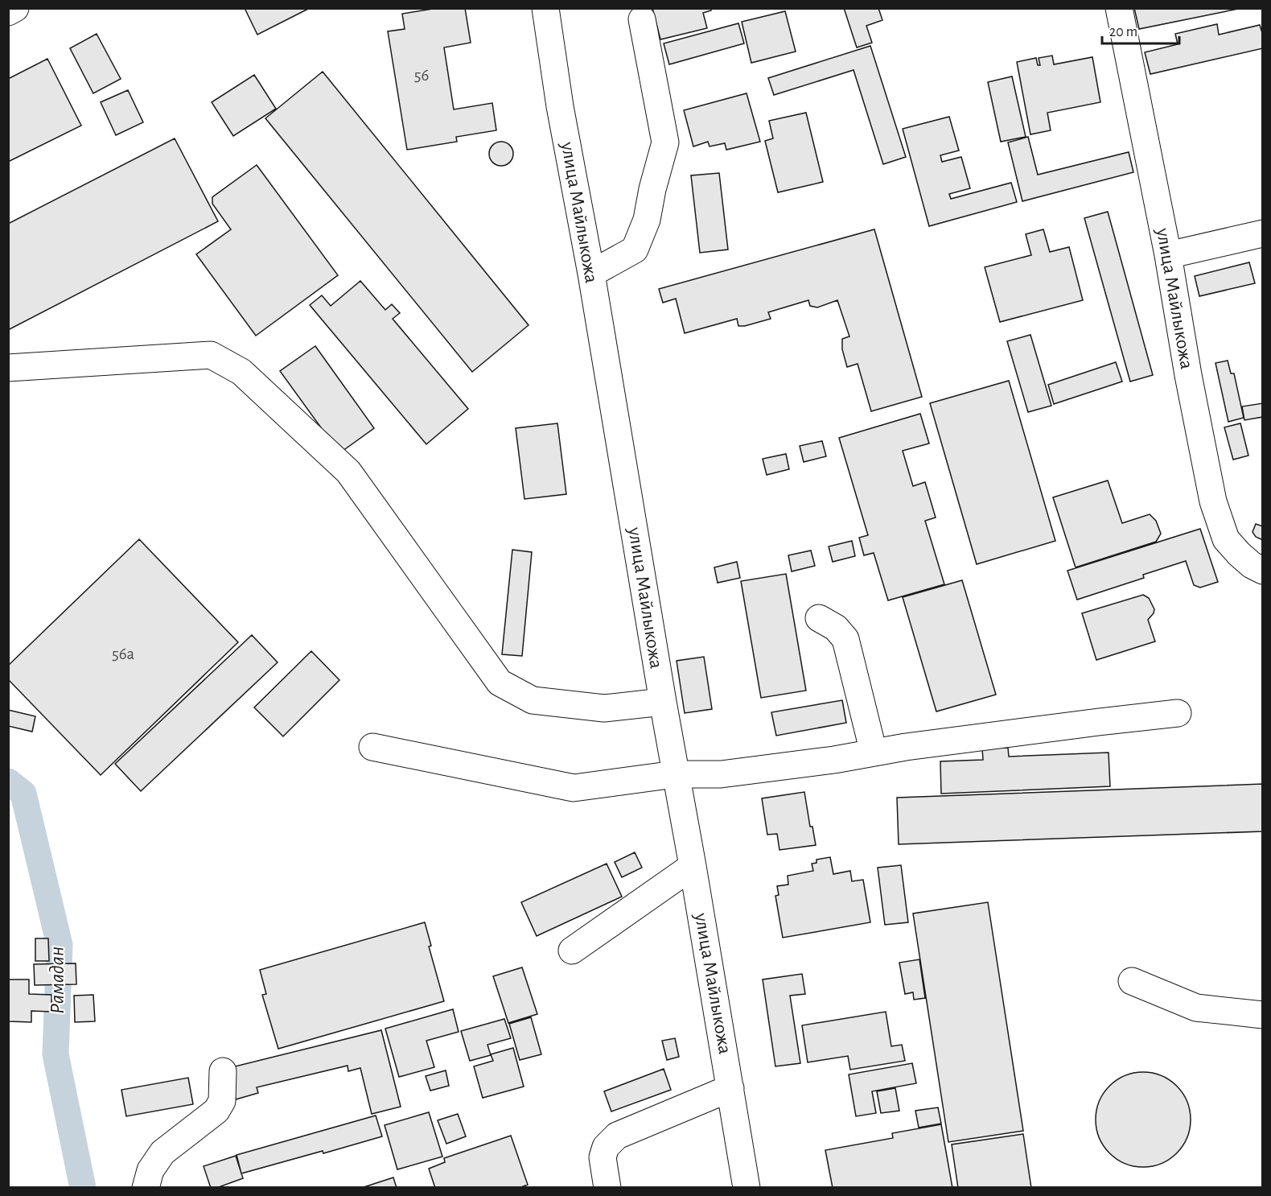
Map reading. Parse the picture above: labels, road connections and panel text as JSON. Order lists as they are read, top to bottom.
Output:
{
  "streets": {
    "street": ["улица Майлыкожа"]
  },
  "water": ["Рамадан"],
  "house_numbers": ["56", "56а"],
  "scale_bar": "20 m"
}
